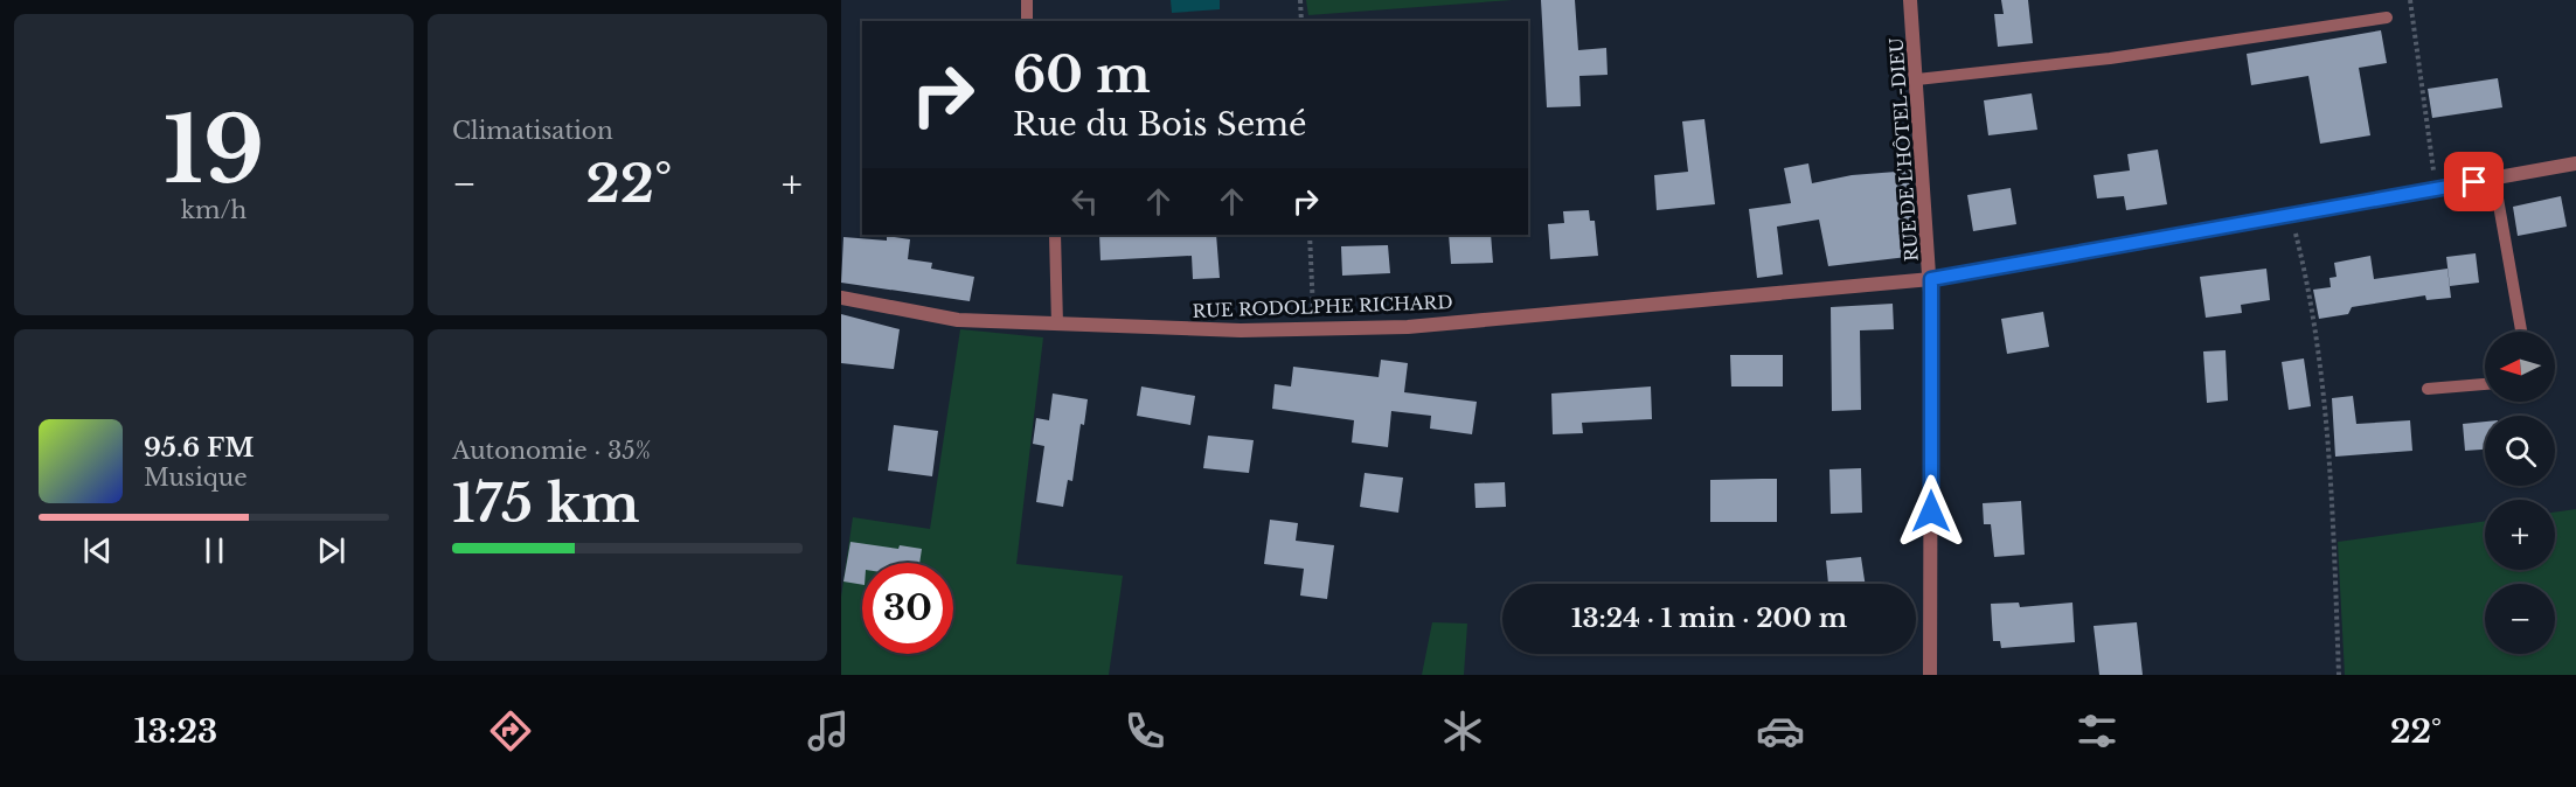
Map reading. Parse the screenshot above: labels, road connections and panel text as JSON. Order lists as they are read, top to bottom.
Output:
{
  "streets": {
    "street": ["RUE DE L'HÔTEL-DIEU", "RUE RODOLPHE RICHARD"]
  },
  "crossings": [
    ["RUE DE L'HÔTEL-DIEU", "RUE RODOLPHE RICHARD"]
  ],
  "north": "left",
  "page": {
    "tile": [
      ["19", "km/h"],
      "Climatisation",
      ["Autonomie · 35%", "175 km"]
    ],
    "turn": ["60 m", "Rue du Bois Semé"],
    "heat": ["−", "22°", "+"],
    "map_buttons": ["+", "−"],
    "song": ["95.6 FM", "Musique"],
    "limit": "30",
    "trip": "13:24 · 1 min · 200 m",
    "tabs": ["13:23", "22°"]
  }
}
